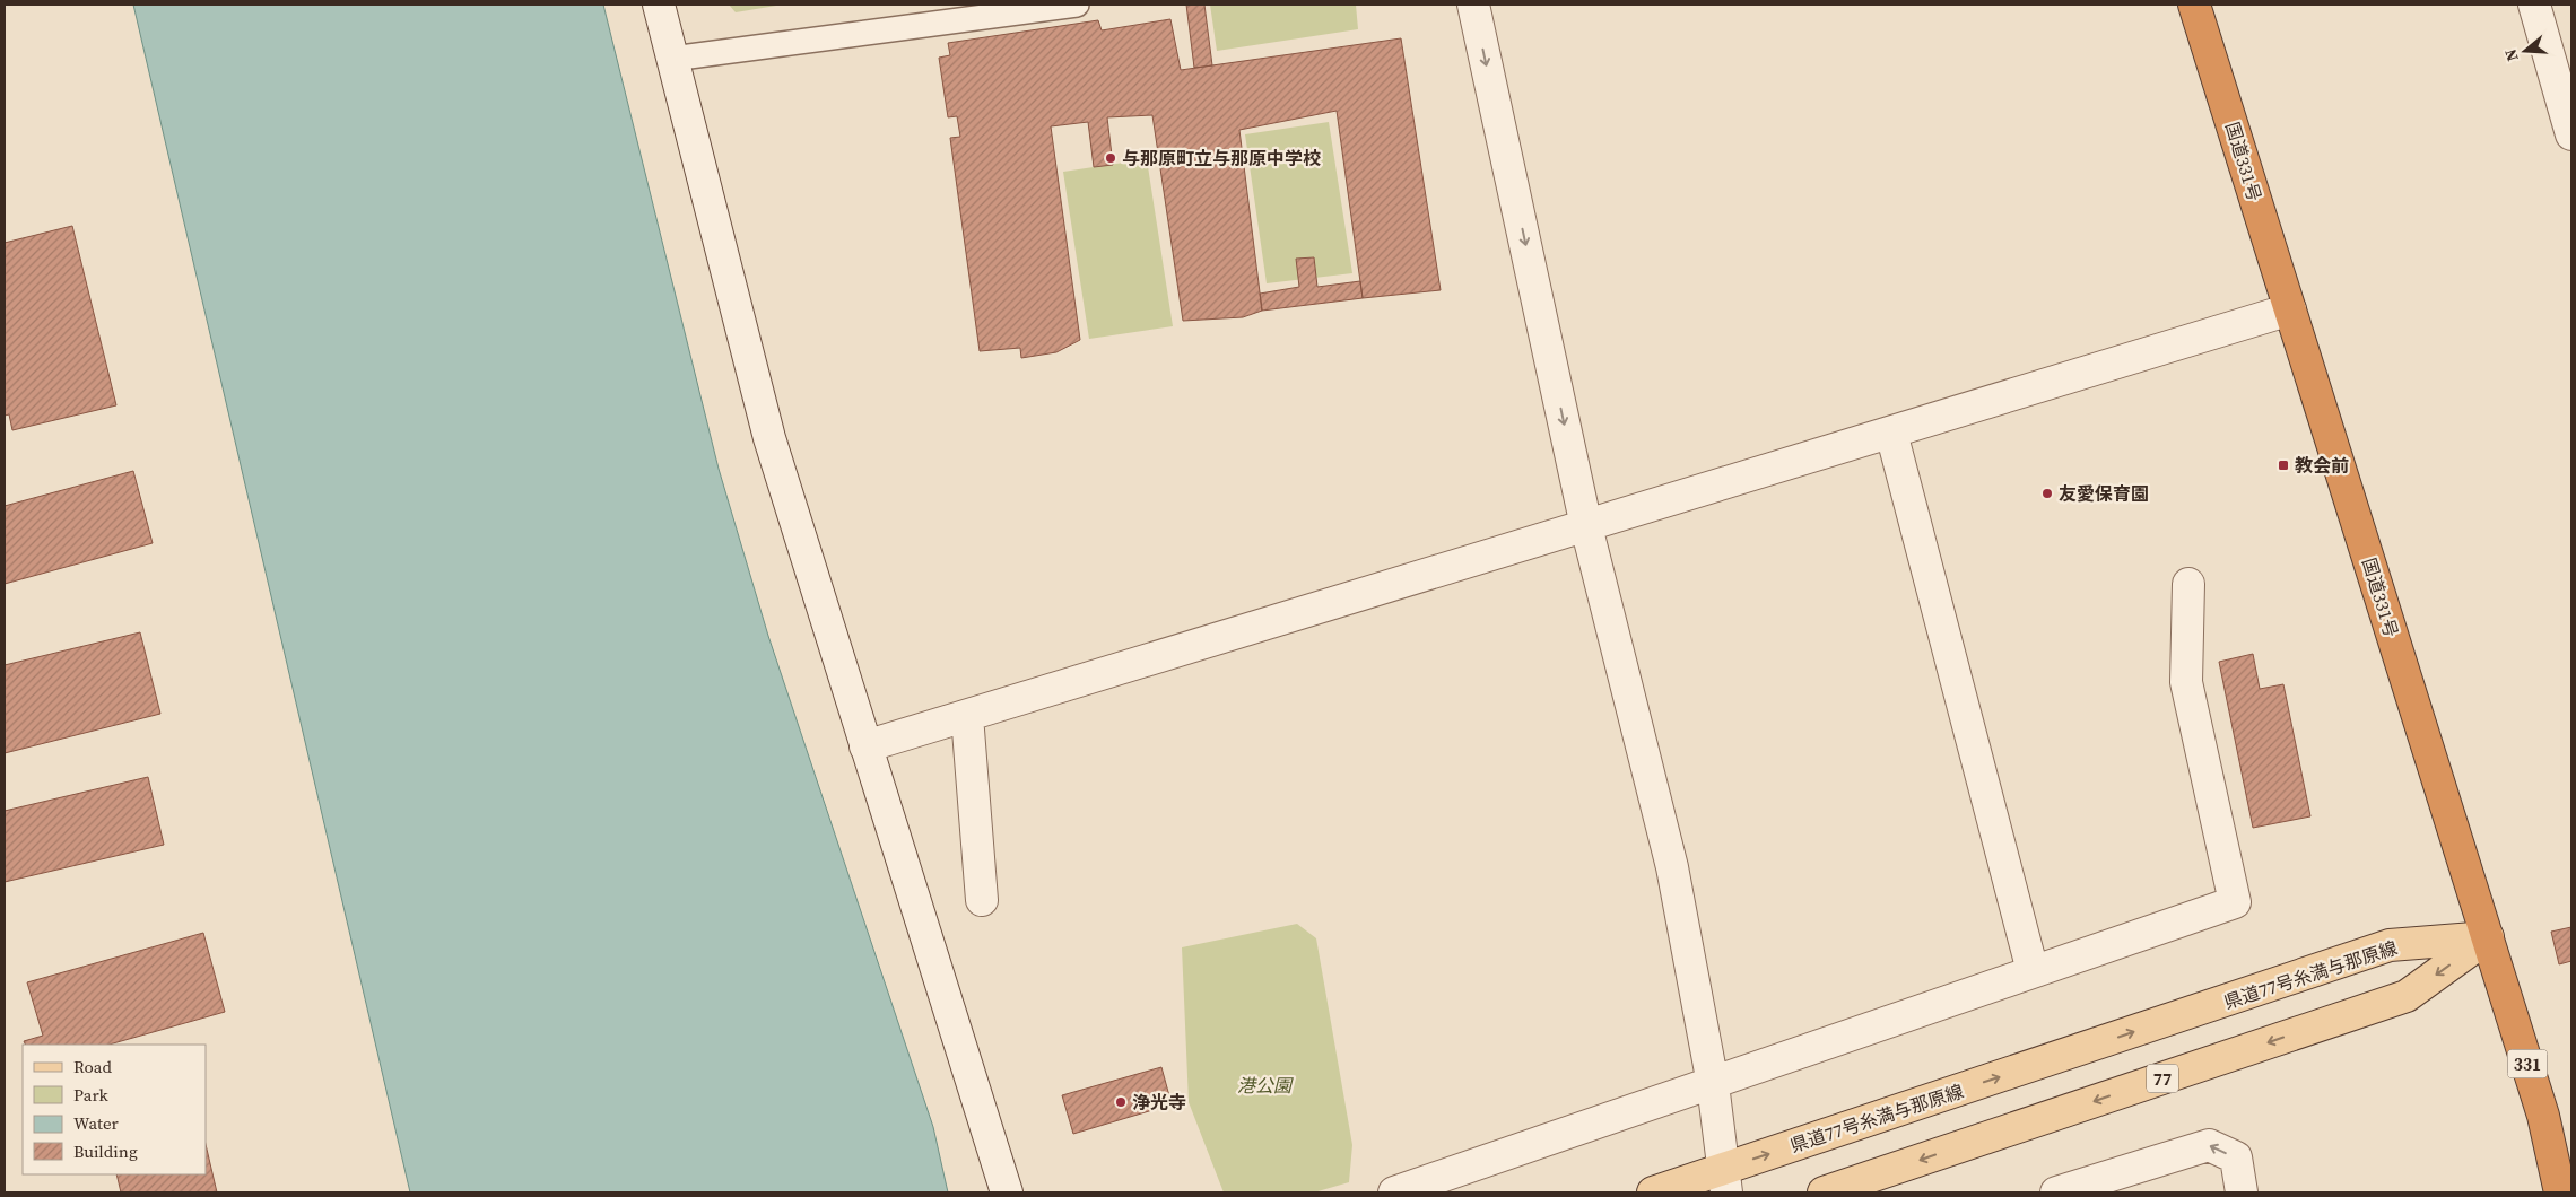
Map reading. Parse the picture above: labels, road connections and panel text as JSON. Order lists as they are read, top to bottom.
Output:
{
  "streets": {
    "highway": ["国道331号", "331"],
    "main road": ["県道77号糸満与那原線", "77"]
  },
  "crossings": [
    ["国道331号", "県道77号糸満与那原線"],
    ["国道331号", "77"],
    ["県道77号糸満与那原線", "77"]
  ],
  "parks": ["港公園"],
  "places": {
    "other": ["与那原町立与那原中学校", "友愛保育園", "浄光寺"],
    "transit": ["教会前"]
  },
  "legend": [
    "Road",
    "Park",
    "Water",
    "Building"
  ],
  "north": "left"
}
